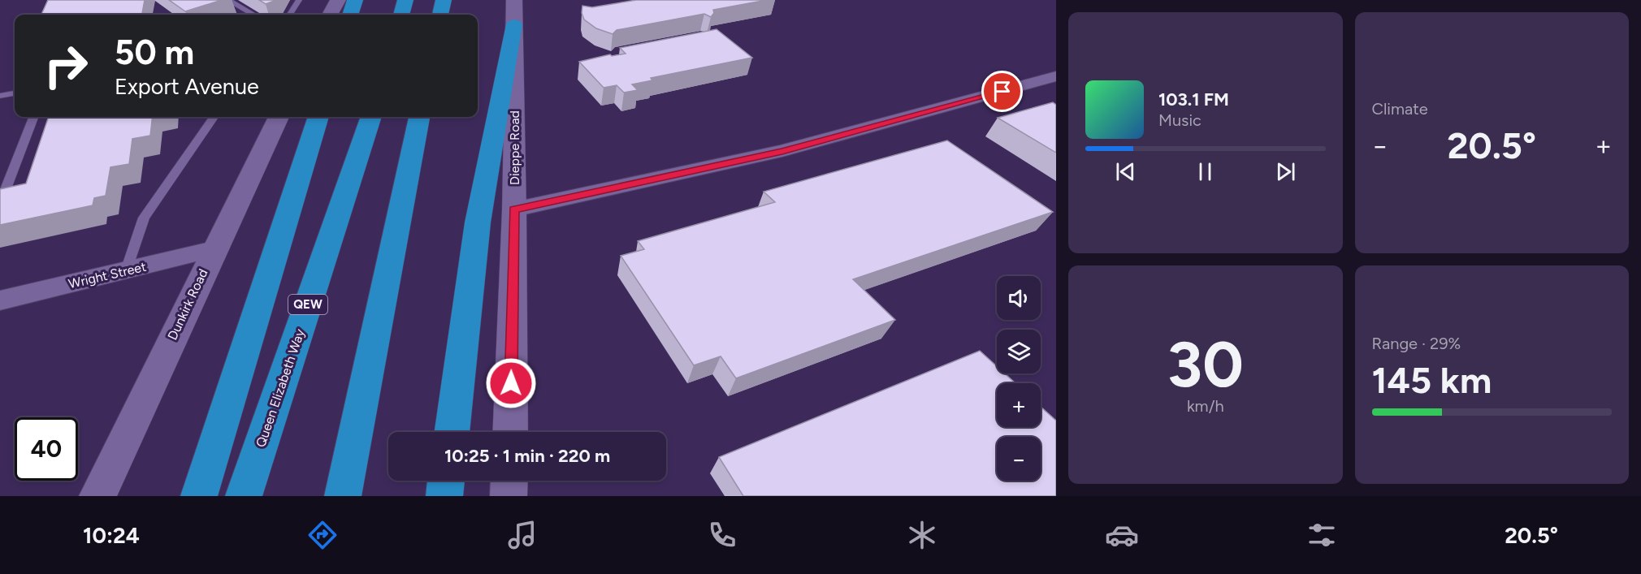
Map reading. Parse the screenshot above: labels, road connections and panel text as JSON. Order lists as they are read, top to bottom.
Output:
{
  "streets": {
    "highway": ["QEW", "Queen Elizabeth Way"],
    "street": ["Dieppe Road", "Wright Street", "Dunkirk Road"]
  },
  "crossings": [
    ["Wright Street", "Dunkirk Road"]
  ],
  "page": {
    "tile": [
      "Climate",
      ["30", "km/h"],
      ["Range · 29%", "145 km"]
    ],
    "turn": ["50 m", "Export Avenue"],
    "song": ["103.1 FM", "Music"],
    "heat": ["−", "20.5°", "+"],
    "map_buttons": ["+", "−"],
    "limit": "40",
    "trip": "10:25 · 1 min · 220 m",
    "tabs": ["10:24", "20.5°"]
  }
}
